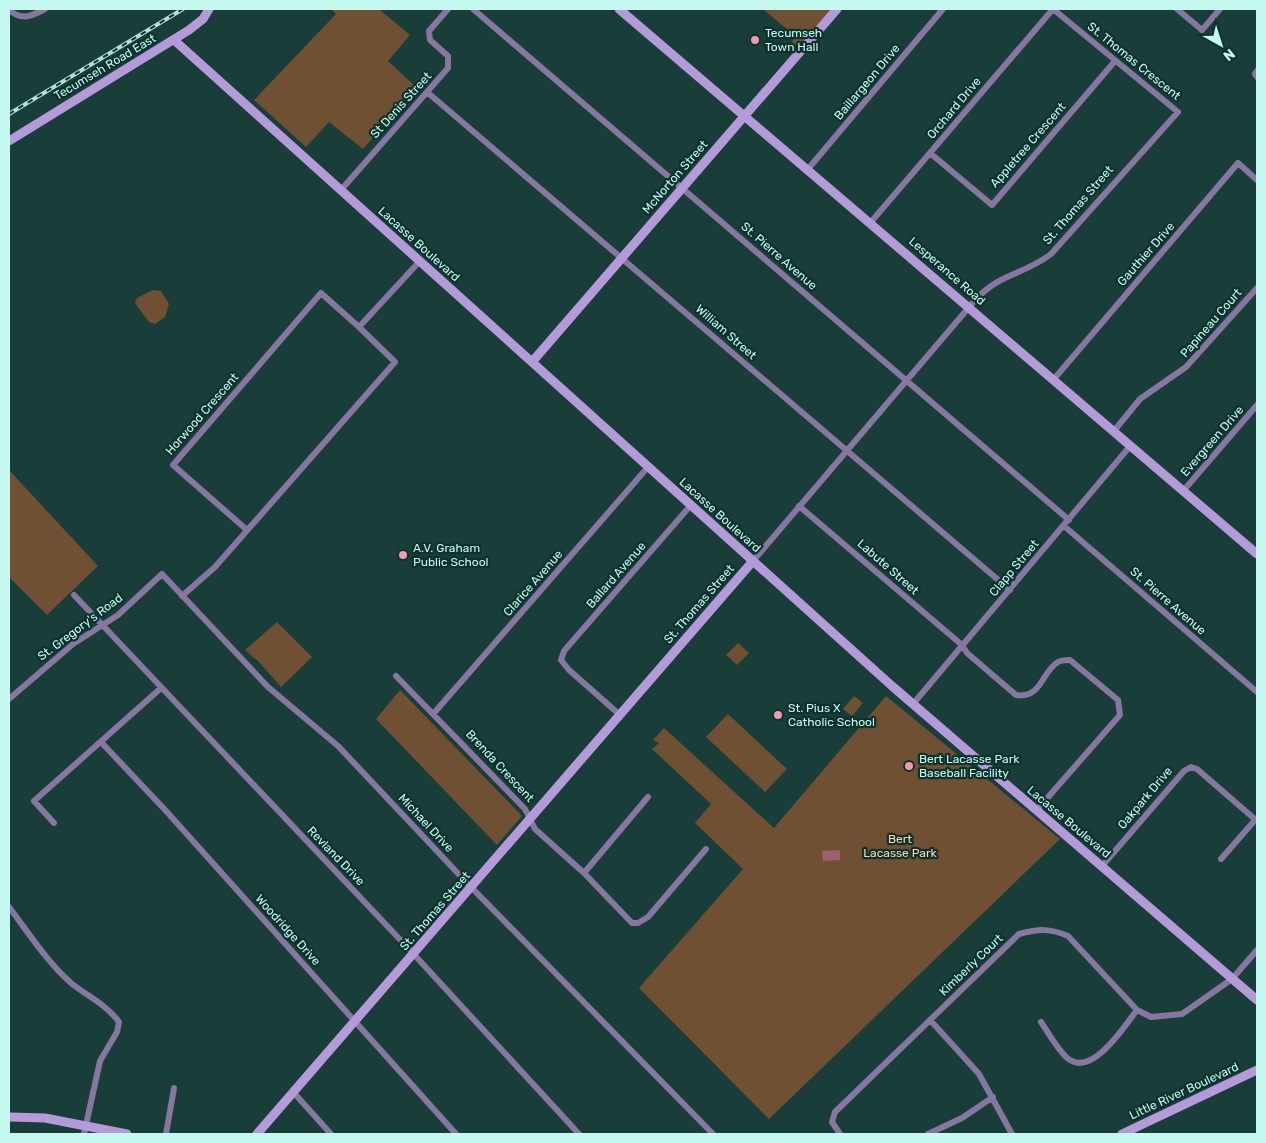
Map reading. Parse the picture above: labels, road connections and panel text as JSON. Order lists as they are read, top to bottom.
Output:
{
  "streets": {
    "street": [
      "St. Thomas Crescent",
      "Tecumseh Road East",
      "Baillargeon Drive",
      "St Denis Street",
      "Orchard Drive",
      "Appletree Crescent",
      "McNorton Street",
      "St. Thomas Street",
      "Lacasse Boulevard",
      "Gauthier Drive",
      "St. Pierre Avenue",
      "Lesperance Road",
      "Papineau Court",
      "William Street",
      "Horwood Crescent",
      "Evergreen Drive",
      "Labute Street",
      "Clapp Street",
      "Ballard Avenue",
      "Clarice Avenue",
      "St. Gregory's Road",
      "Brenda Crescent",
      "Oakpark Drive",
      "Michael Drive",
      "Revland Drive",
      "Woodridge Drive",
      "Kimberly Court",
      "Little River Boulevard"
    ]
  },
  "crossings": [
    ["St. Thomas Crescent", "Orchard Drive"],
    ["St. Thomas Crescent", "Appletree Crescent"],
    ["St. Thomas Crescent", "St. Thomas Street"],
    ["Tecumseh Road East", "Lacasse Boulevard"],
    ["Baillargeon Drive", "Lesperance Road"],
    ["St Denis Street", "Lacasse Boulevard"],
    ["St Denis Street", "William Street"],
    ["Orchard Drive", "Appletree Crescent"],
    ["Orchard Drive", "Lesperance Road"],
    ["McNorton Street", "Lacasse Boulevard"],
    ["McNorton Street", "St. Pierre Avenue"],
    ["McNorton Street", "Lesperance Road"],
    ["McNorton Street", "William Street"],
    ["St. Thomas Street", "Lacasse Boulevard"],
    ["St. Thomas Street", "St. Pierre Avenue"],
    ["St. Thomas Street", "Lesperance Road"],
    ["St. Thomas Street", "William Street"],
    ["St. Thomas Street", "Labute Street"],
    ["St. Thomas Street", "Ballard Avenue"],
    ["St. Thomas Street", "Brenda Crescent"],
    ["St. Thomas Street", "Michael Drive"],
    ["St. Thomas Street", "Revland Drive"],
    ["St. Thomas Street", "Woodridge Drive"],
    ["Lacasse Boulevard", "Labute Street"],
    ["Lacasse Boulevard", "Clapp Street"],
    ["Lacasse Boulevard", "Ballard Avenue"],
    ["Lacasse Boulevard", "Clarice Avenue"],
    ["Lacasse Boulevard", "Oakpark Drive"],
    ["Gauthier Drive", "Lesperance Road"],
    ["St. Pierre Avenue", "Clapp Street"],
    ["Lesperance Road", "Papineau Court"],
    ["Lesperance Road", "Evergreen Drive"],
    ["Lesperance Road", "Clapp Street"],
    ["William Street", "Clapp Street"],
    ["Labute Street", "Clapp Street"],
    ["Clarice Avenue", "Brenda Crescent"],
    ["St. Gregory's Road", "Michael Drive"],
    ["St. Gregory's Road", "Revland Drive"]
  ],
  "parks": ["Bert Lacasse Park"],
  "places": [
    "Tecumseh Town Hall",
    "A.V. Graham Public School",
    "St. Pius X Catholic School",
    "Bert Lacasse Park Baseball Facility"
  ],
  "north": "bottom right"
}
